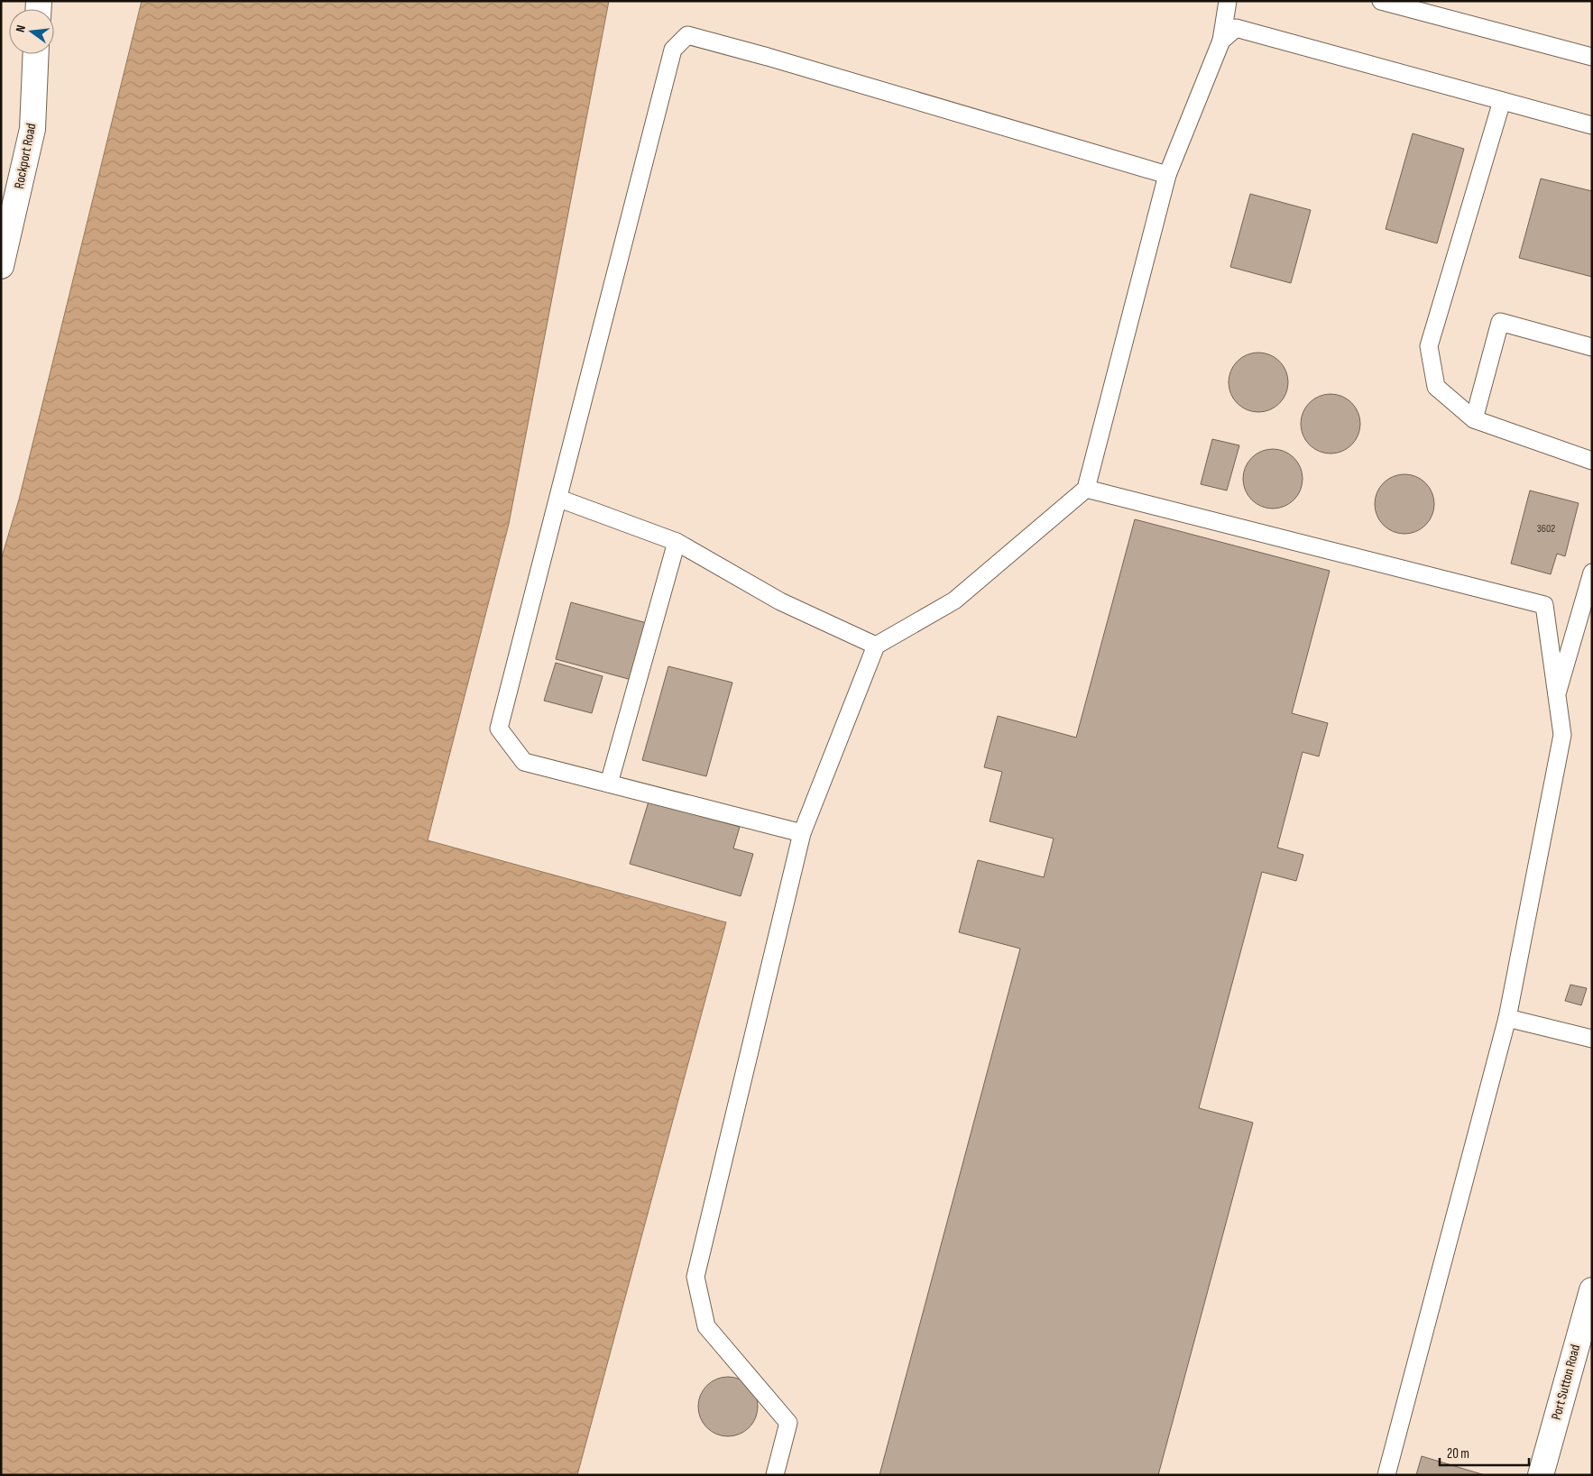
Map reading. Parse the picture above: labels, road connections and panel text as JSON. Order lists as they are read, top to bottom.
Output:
{
  "streets": {
    "street": ["Rockport Road", "Port Sutton Road"]
  },
  "house_numbers": ["3602"],
  "scale_bar": "20 m",
  "north": "left"
}
